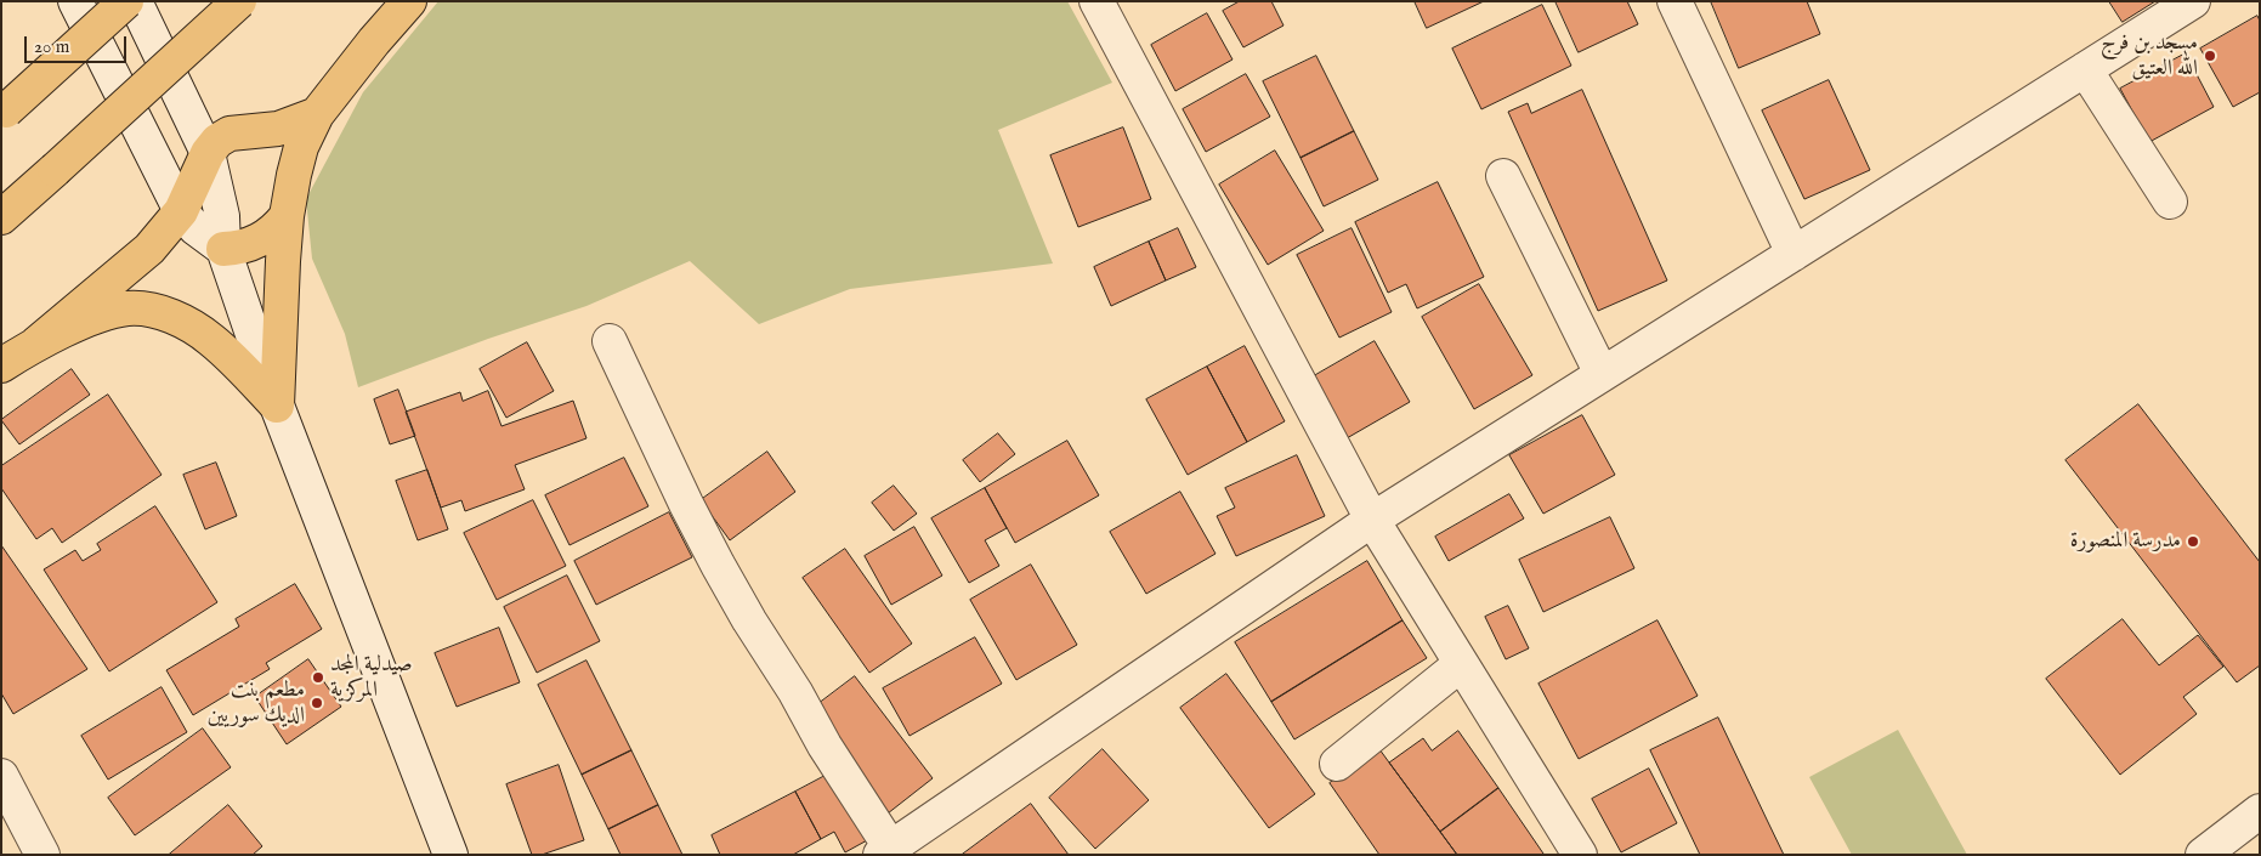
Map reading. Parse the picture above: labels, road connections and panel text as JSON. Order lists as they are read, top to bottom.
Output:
{
  "places": [
    "مسجد بن فرج الله العتيق",
    "مدرسة المنصورة",
    "صيدلية المجد المركزية",
    "مطعم بنت الديك سوريين"
  ],
  "scale_bar": "20 m"
}
